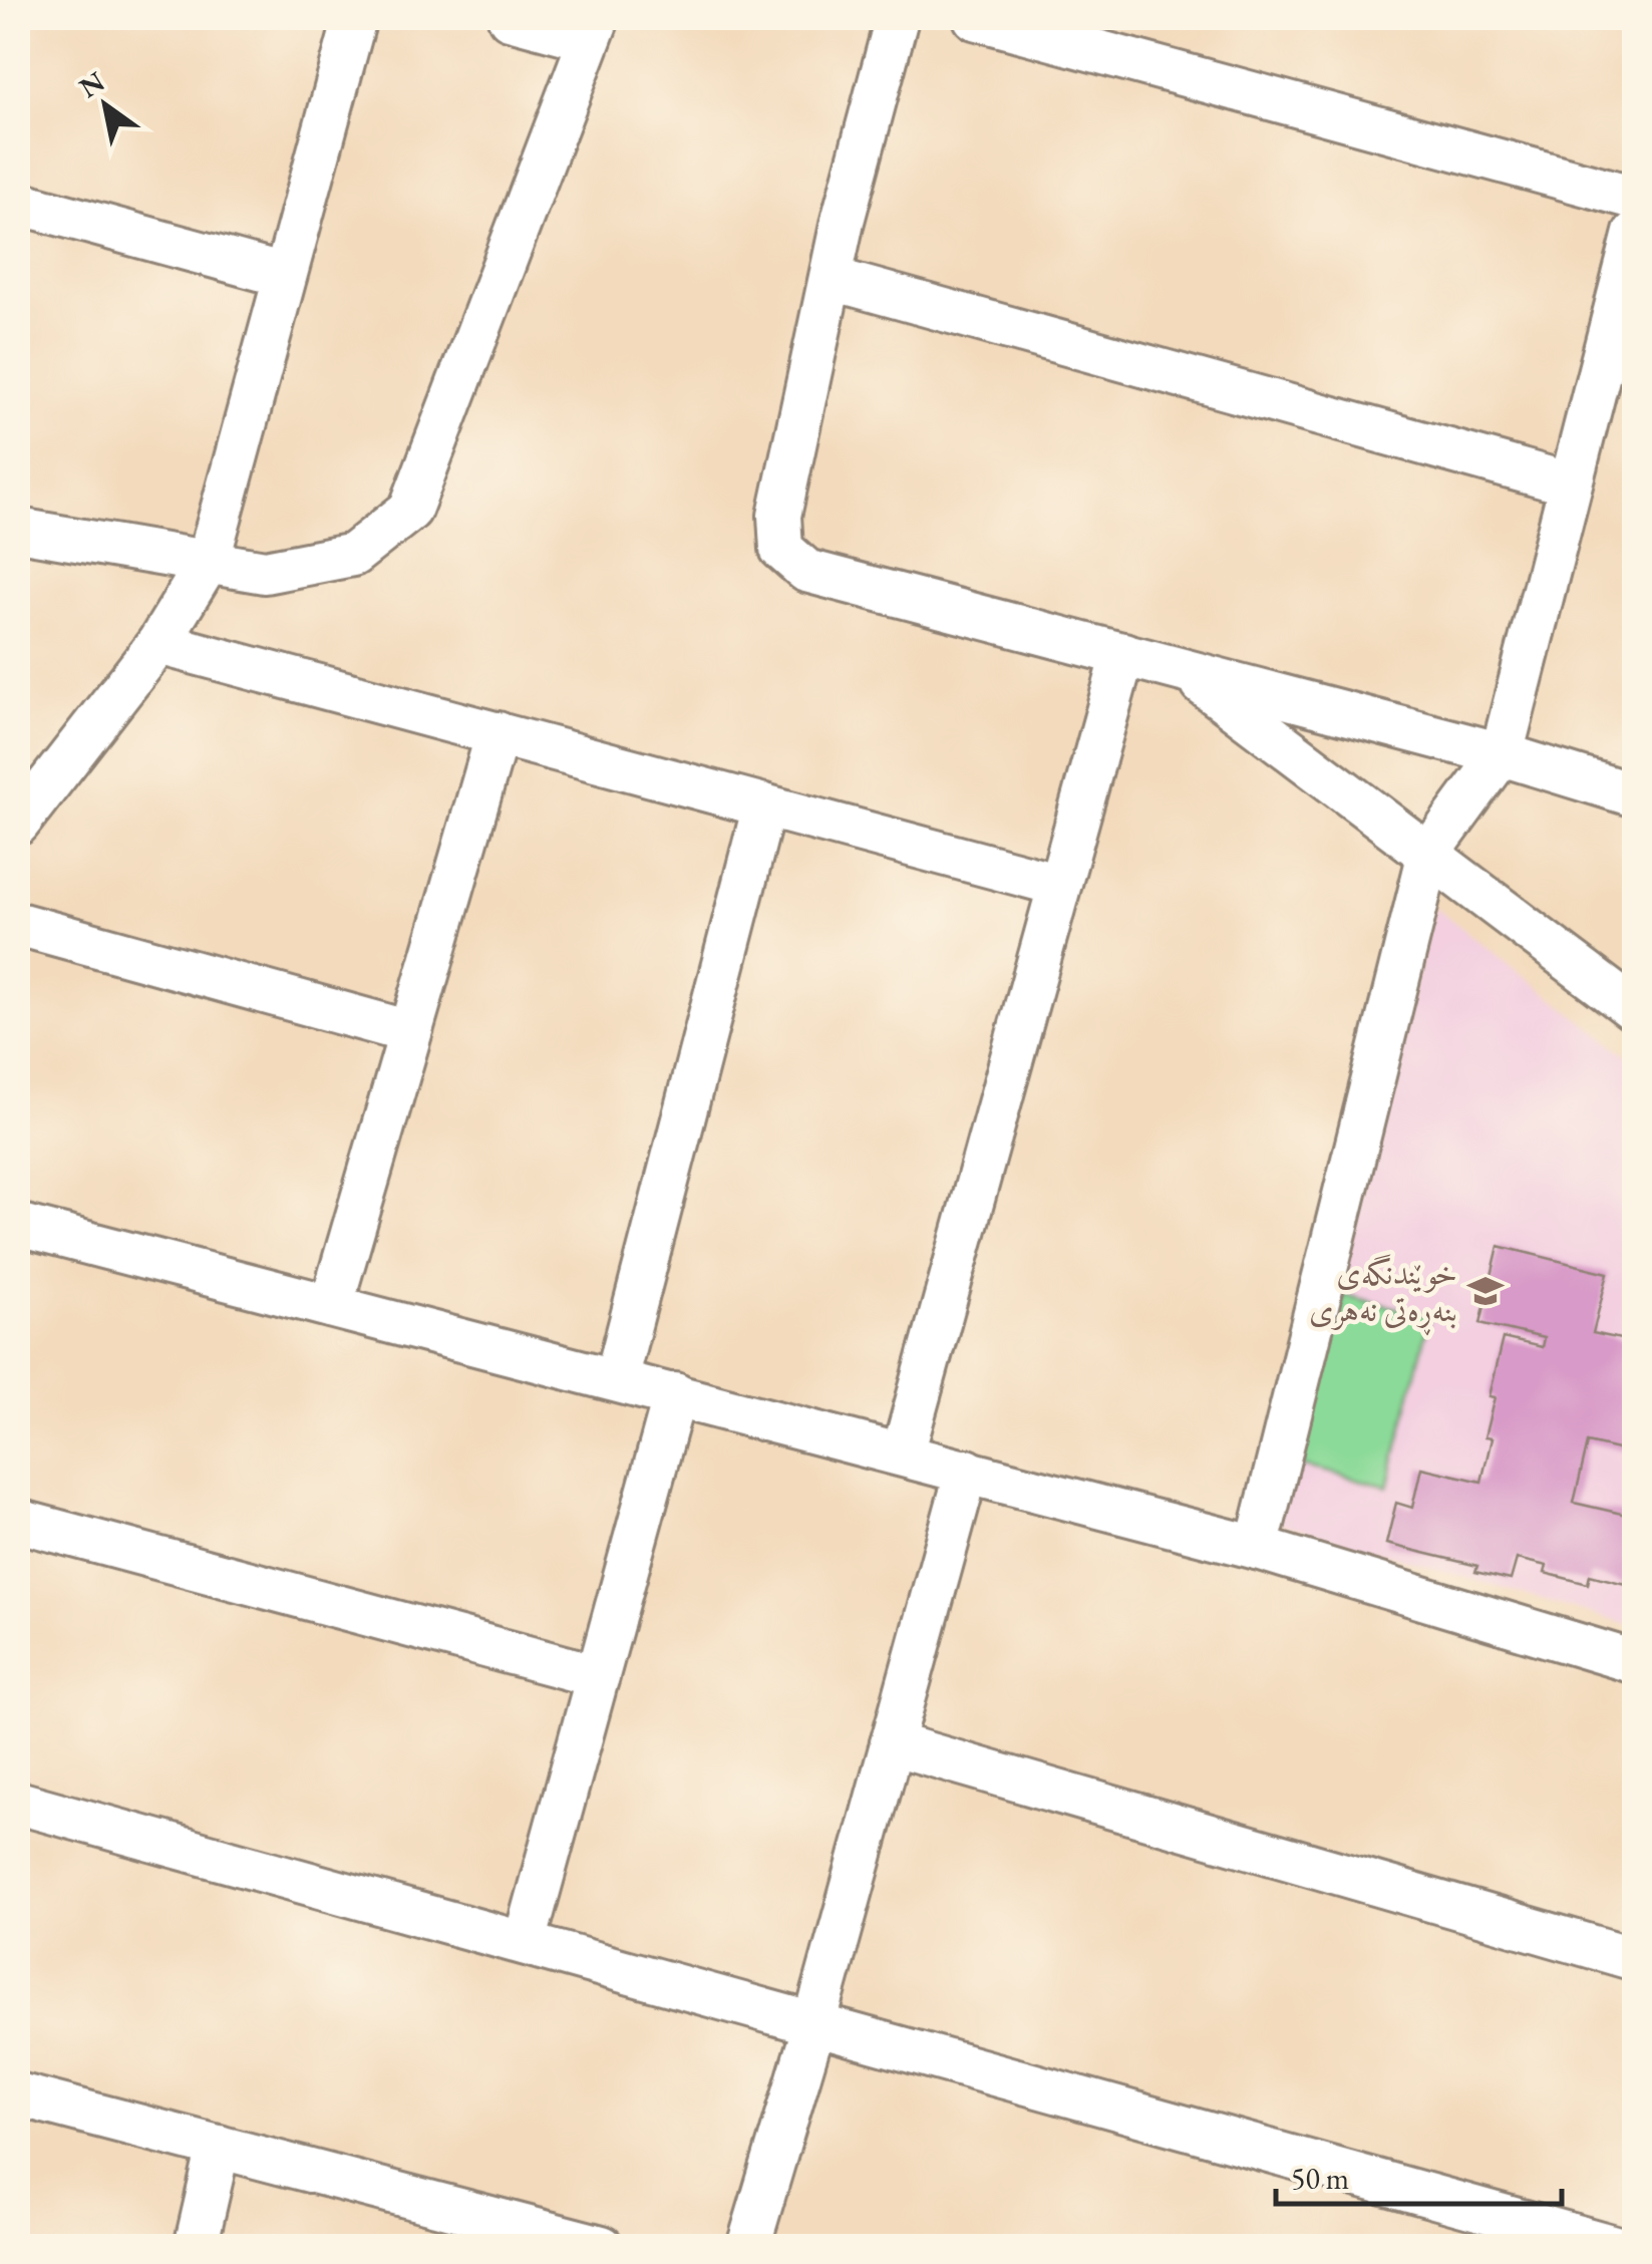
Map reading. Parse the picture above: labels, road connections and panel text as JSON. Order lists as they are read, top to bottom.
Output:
{
  "places": {
    "school or university": ["خوێندنگەی بنەڕەتی نەهری"]
  },
  "scale_bar": "50 m",
  "north": "top left"
}
